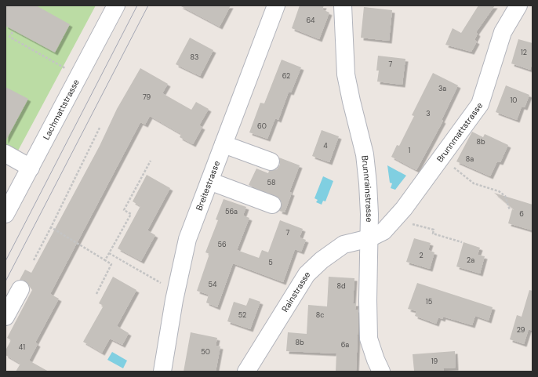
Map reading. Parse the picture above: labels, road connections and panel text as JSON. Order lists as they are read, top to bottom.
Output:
{
  "streets": {
    "street": [
      "Lachmattstrasse",
      "Brunnmattstrasse",
      "Breitestrasse",
      "Brunnrainstrasse",
      "Rainstrasse"
    ]
  },
  "crossings": [
    ["Brunnmattstrasse", "Brunnrainstrasse"],
    ["Brunnmattstrasse", "Rainstrasse"],
    ["Brunnrainstrasse", "Rainstrasse"]
  ],
  "house_numbers": [
    "64",
    "12",
    "83",
    "7",
    "62",
    "3a",
    "79",
    "10",
    "3",
    "60",
    "8b",
    "4",
    "1",
    "8a",
    "58",
    "56a",
    "6",
    "7",
    "56",
    "2",
    "2a",
    "5",
    "54",
    "8d",
    "15",
    "52",
    "8c",
    "29",
    "8b",
    "6a",
    "41",
    "50",
    "19"
  ]
}
